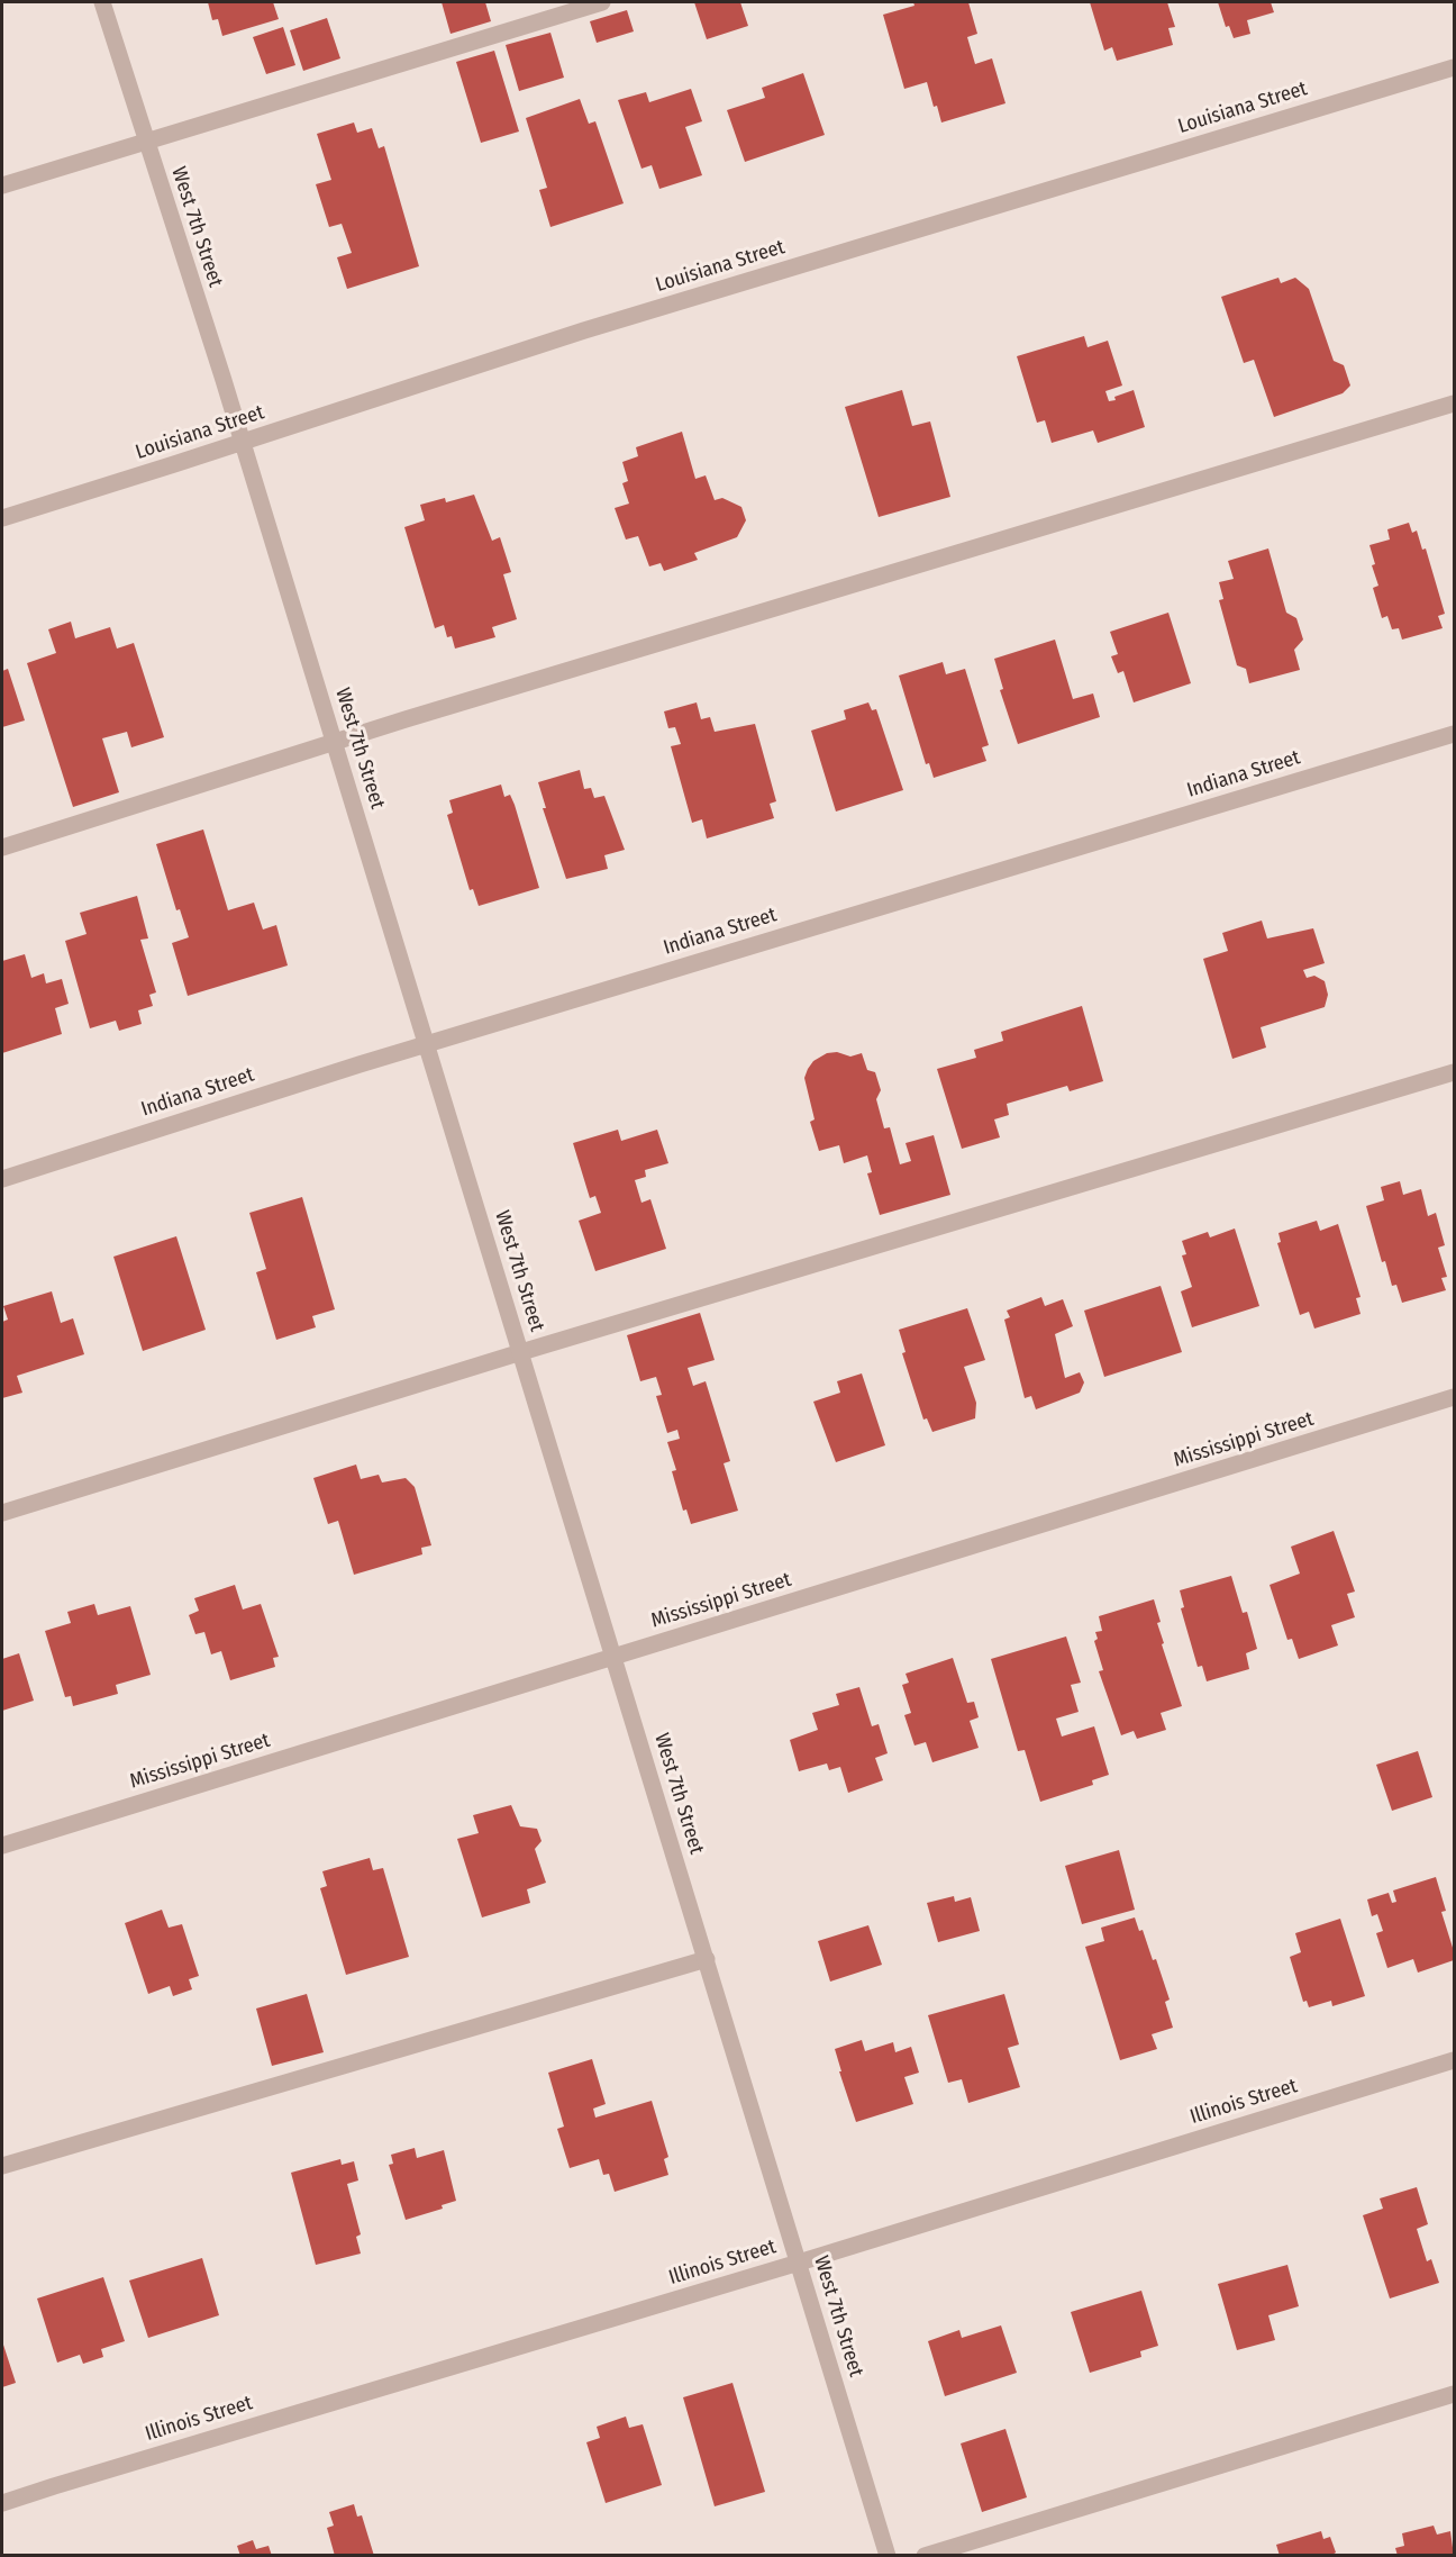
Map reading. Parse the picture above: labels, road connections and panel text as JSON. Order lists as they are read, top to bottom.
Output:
{
  "streets": {
    "street": [
      "Louisiana Street",
      "West 7th Street",
      "Indiana Street",
      "Mississippi Street",
      "Illinois Street"
    ]
  },
  "crossings": [
    ["Louisiana Street", "West 7th Street"],
    ["West 7th Street", "Indiana Street"],
    ["West 7th Street", "Mississippi Street"],
    ["West 7th Street", "Illinois Street"]
  ]
}
